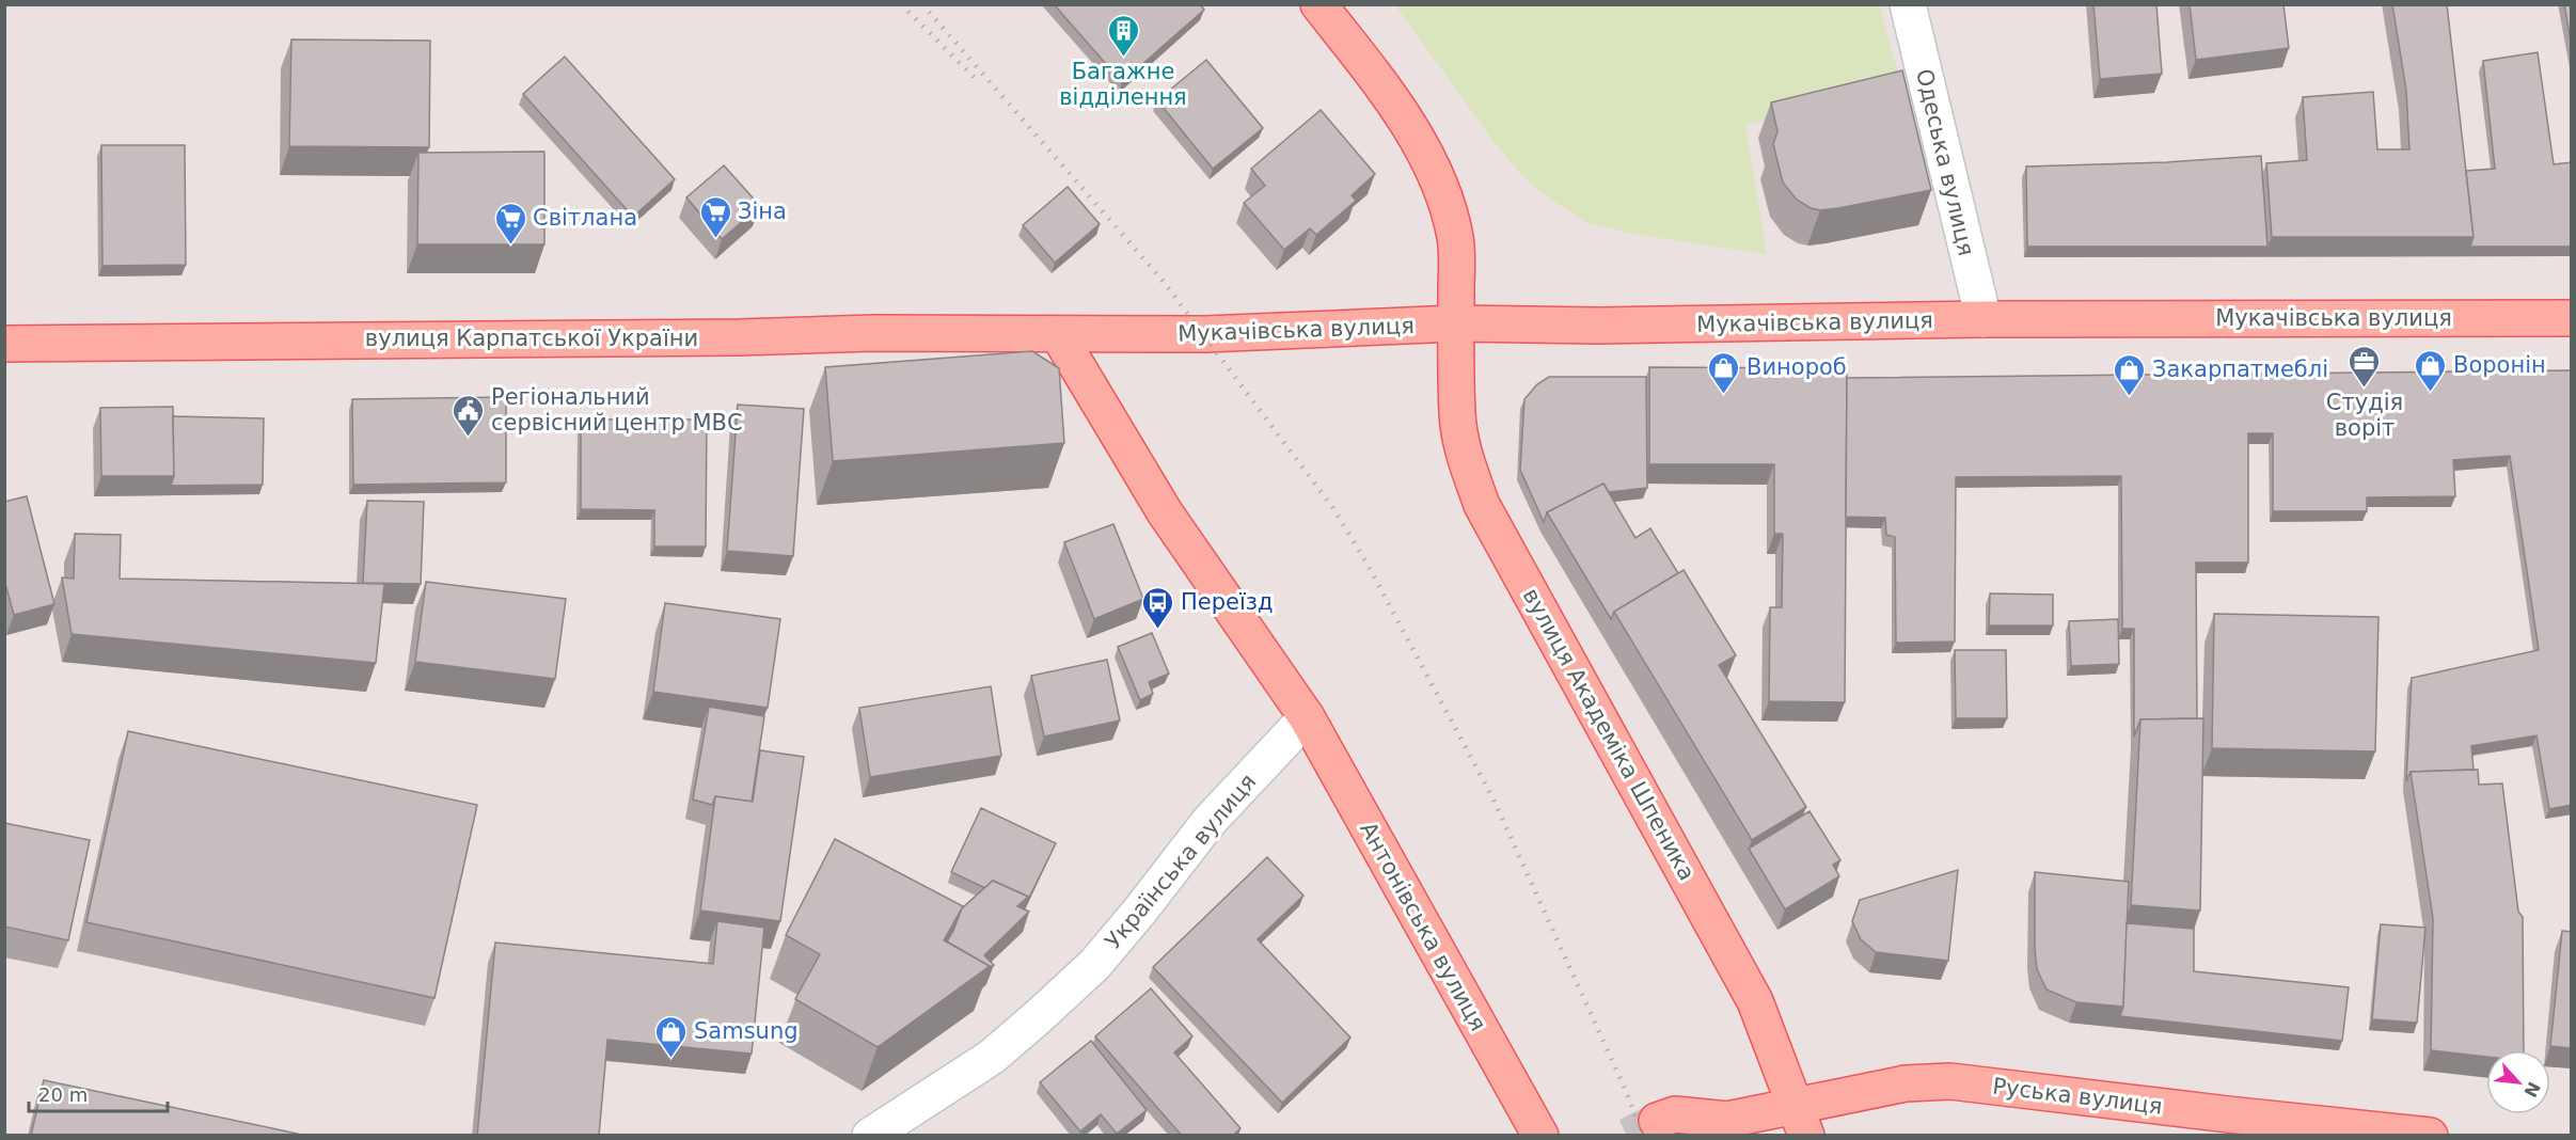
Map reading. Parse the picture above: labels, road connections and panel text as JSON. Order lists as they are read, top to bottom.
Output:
{
  "streets": {
    "main road": [
      "Мукачівська вулиця",
      "вулиця Карпатської України",
      "вулиця Академіка Шпеника",
      "Антонівська вулиця",
      "Руська вулиця"
    ],
    "street": ["Одеська вулиця", "Українська вулиця"]
  },
  "crossings": [
    ["Одеська вулиця", "Мукачівська вулиця"],
    ["Мукачівська вулиця", "вулиця Карпатської України"],
    ["Мукачівська вулиця", "вулиця Академіка Шпеника"],
    ["вулиця Академіка Шпеника", "Руська вулиця"],
    ["Українська вулиця", "Антонівська вулиця"]
  ],
  "places": {
    "building": ["Багажне відділення"],
    "supermarket": ["Зіна", "Світлана"],
    "office": ["Студія воріт"],
    "shop": [
      "Воронін",
      "Винороб",
      "Закарпатмеблі",
      "Samsung"
    ],
    "public building": ["Регіональний сервісний центр МВС"],
    "bus stop": ["Переїзд"]
  },
  "scale_bar": "20 m",
  "north": "bottom right"
}
